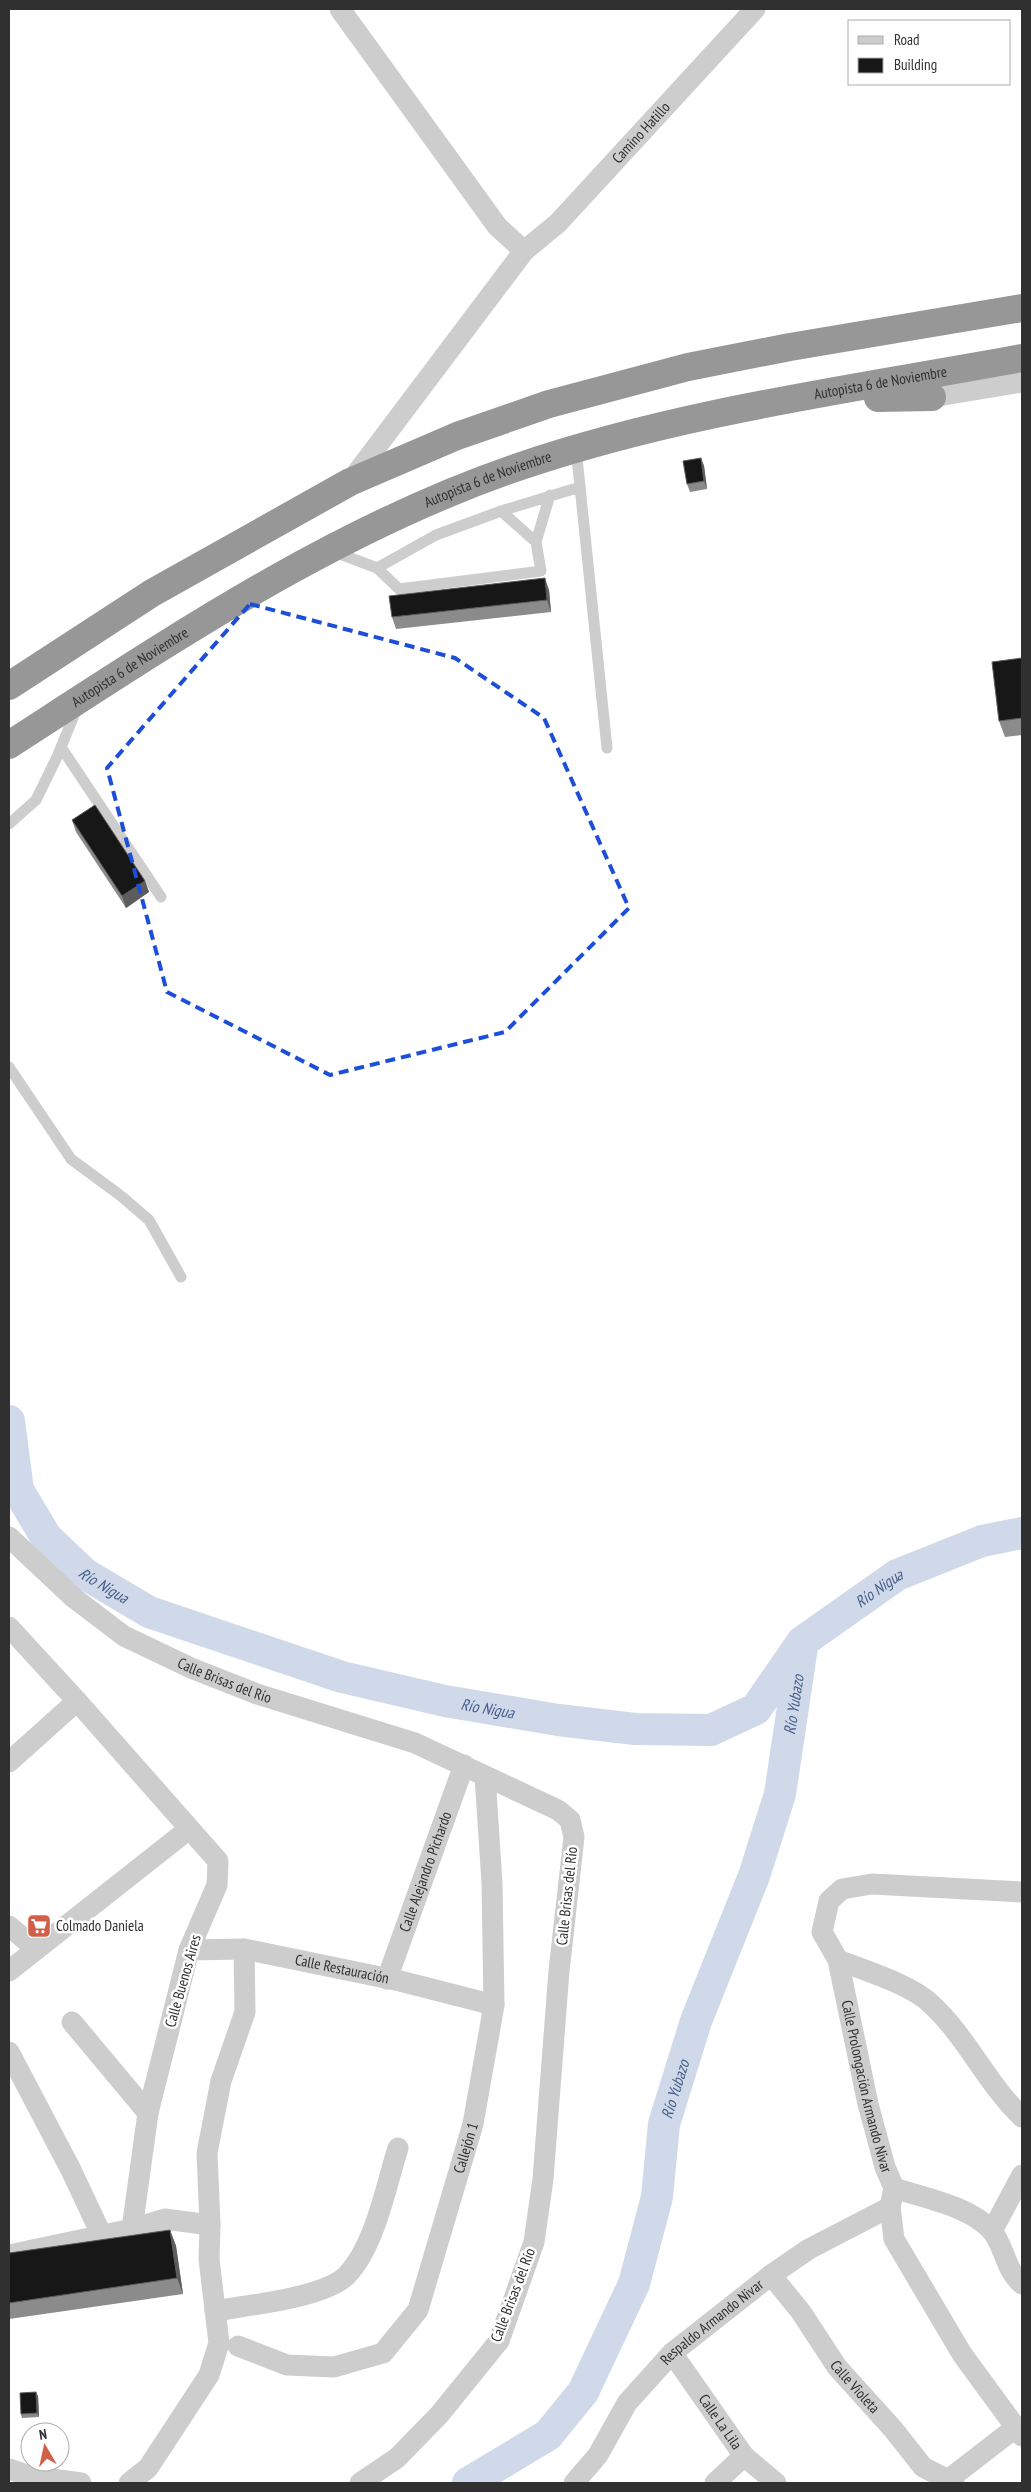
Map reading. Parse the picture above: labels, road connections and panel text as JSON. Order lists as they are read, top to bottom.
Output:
{
  "streets": {
    "highway": ["Autopista 6 de Noviembre"],
    "street": [
      "Camino Hatillo",
      "Calle Brisas del Río",
      "Calle Alejandro Pichardo",
      "Calle Restauración",
      "Calle Buenos Aires",
      "Calle Prolongación Armando Nivar",
      "Callejón 1",
      "Respaldo Armando Nivar",
      "Calle Violeta",
      "Calle La Lila"
    ]
  },
  "crossings": [
    ["Calle Brisas del Río", "Calle Alejandro Pichardo"],
    ["Calle Brisas del Río", "Callejón 1"],
    ["Calle Alejandro Pichardo", "Calle Restauración"],
    ["Calle Restauración", "Calle Buenos Aires"],
    ["Calle Restauración", "Callejón 1"],
    ["Calle Prolongación Armando Nivar", "Respaldo Armando Nivar"],
    ["Respaldo Armando Nivar", "Calle Violeta"],
    ["Respaldo Armando Nivar", "Calle La Lila"]
  ],
  "water": ["Río Nigua", "Río Yubazo"],
  "places": {
    "supermarket": ["Colmado Daniela"]
  },
  "legend": ["Road", "Building"],
  "north": "top"
}
